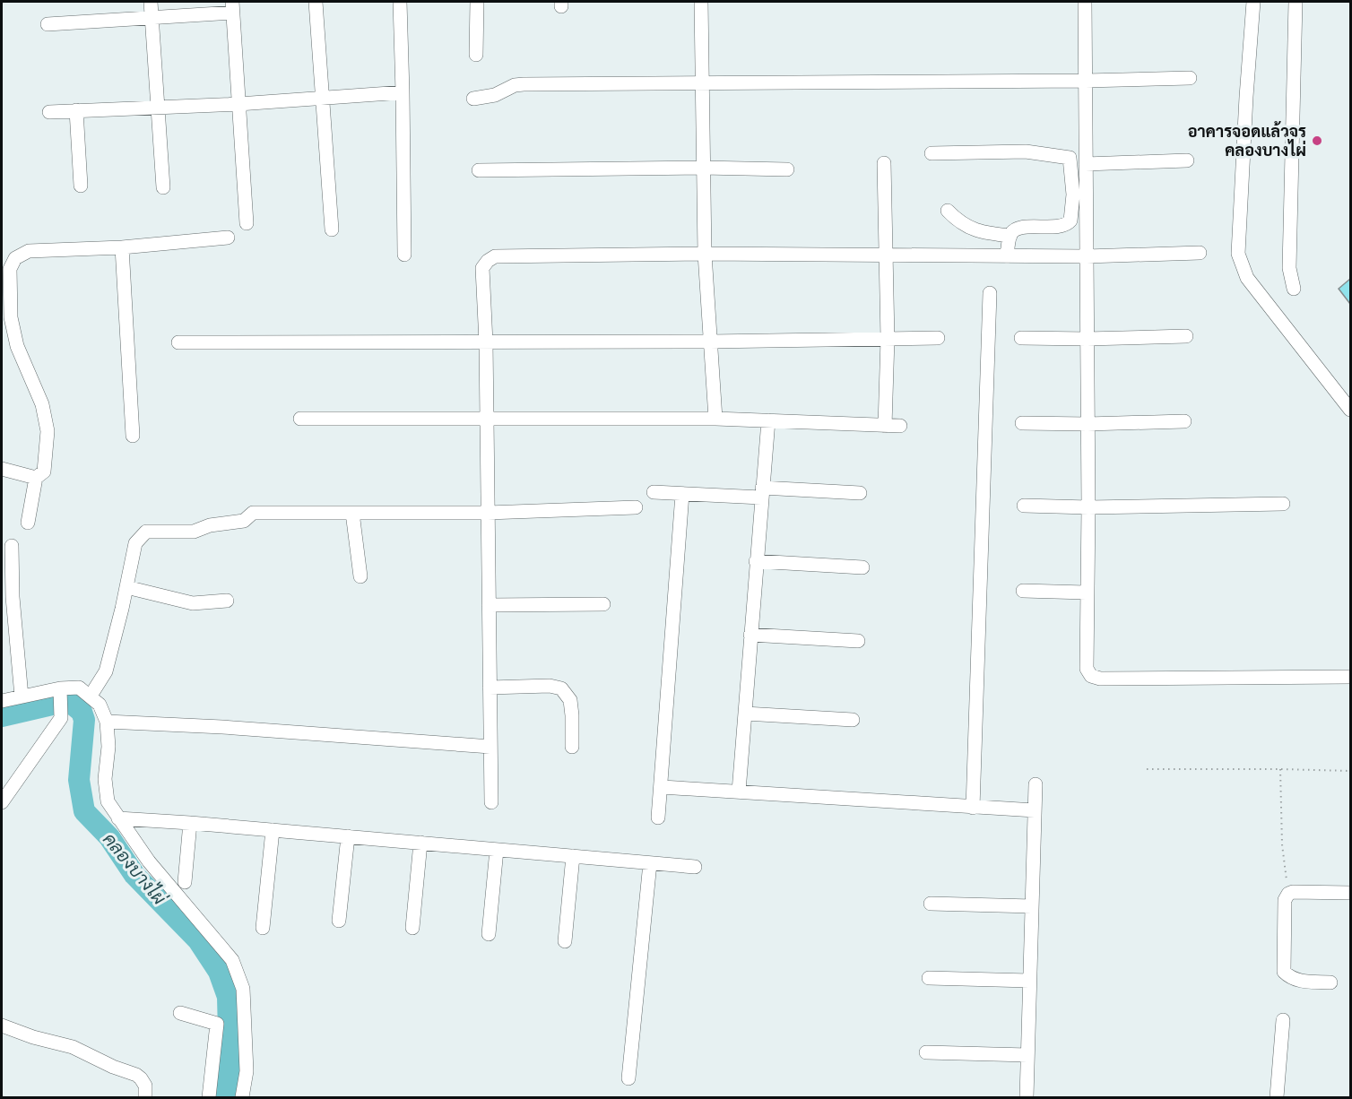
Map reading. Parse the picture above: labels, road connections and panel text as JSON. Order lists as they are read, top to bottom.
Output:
{
  "water": ["คลองบางไผ่"],
  "places": ["อาคารจอดแล้วจร คลองบางไผ่"]
}
